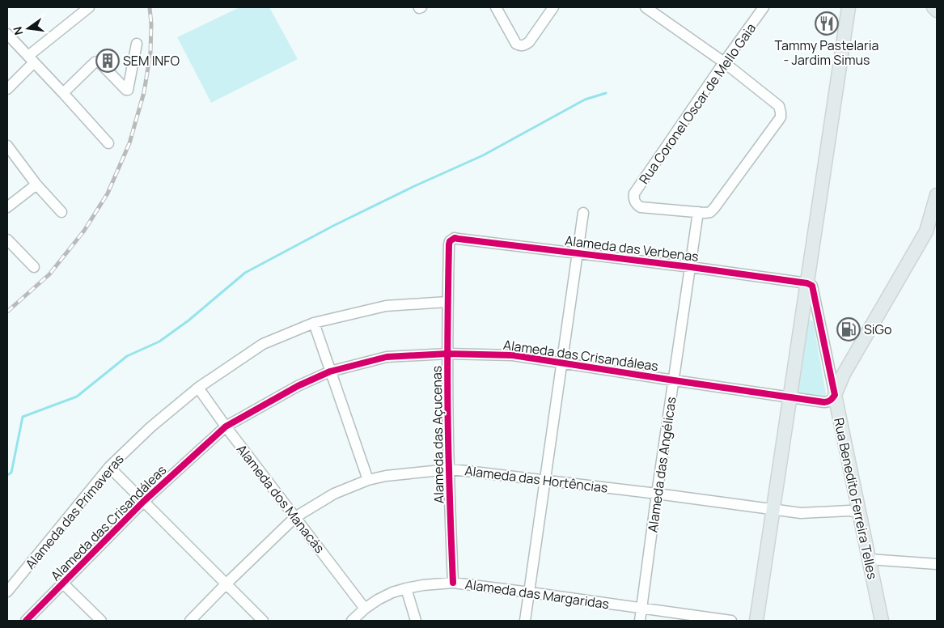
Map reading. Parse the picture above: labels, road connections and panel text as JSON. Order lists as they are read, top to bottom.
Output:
{
  "streets": {
    "main road": ["Rua Benedito Ferreira Telles"],
    "street": [
      "Rua Coronel Oscar de Mello Gaia",
      "Alameda das Verbenas",
      "Alameda das Crisandáleas",
      "Alameda das Açucenas",
      "Alameda das Angélicas",
      "Alameda das Hortências",
      "Alameda dos Manacás",
      "Alameda das Primaveras",
      "Alameda das Margaridas"
    ]
  },
  "crossings": [
    ["Rua Coronel Oscar de Mello Gaia", "Alameda das Angélicas"],
    ["Alameda das Verbenas", "Alameda das Açucenas"],
    ["Alameda das Verbenas", "Alameda das Angélicas"],
    ["Alameda das Verbenas", "Rua Benedito Ferreira Telles"],
    ["Alameda das Crisandáleas", "Alameda das Açucenas"],
    ["Alameda das Crisandáleas", "Alameda das Angélicas"],
    ["Alameda das Crisandáleas", "Alameda dos Manacás"],
    ["Alameda das Crisandáleas", "Rua Benedito Ferreira Telles"],
    ["Alameda das Açucenas", "Alameda das Hortências"],
    ["Alameda das Açucenas", "Alameda das Primaveras"],
    ["Alameda das Açucenas", "Alameda das Margaridas"],
    ["Alameda das Angélicas", "Alameda das Hortências"],
    ["Alameda das Angélicas", "Alameda das Margaridas"],
    ["Alameda das Hortências", "Alameda dos Manacás"],
    ["Alameda das Hortências", "Rua Benedito Ferreira Telles"],
    ["Alameda dos Manacás", "Alameda das Primaveras"],
    ["Alameda dos Manacás", "Alameda das Margaridas"]
  ],
  "places": {
    "restaurant": ["Tammy Pastelaria - Jardim Simus"],
    "building": ["SEM INFO"],
    "fuel station": ["SiGo"]
  },
  "north": "left"
}
